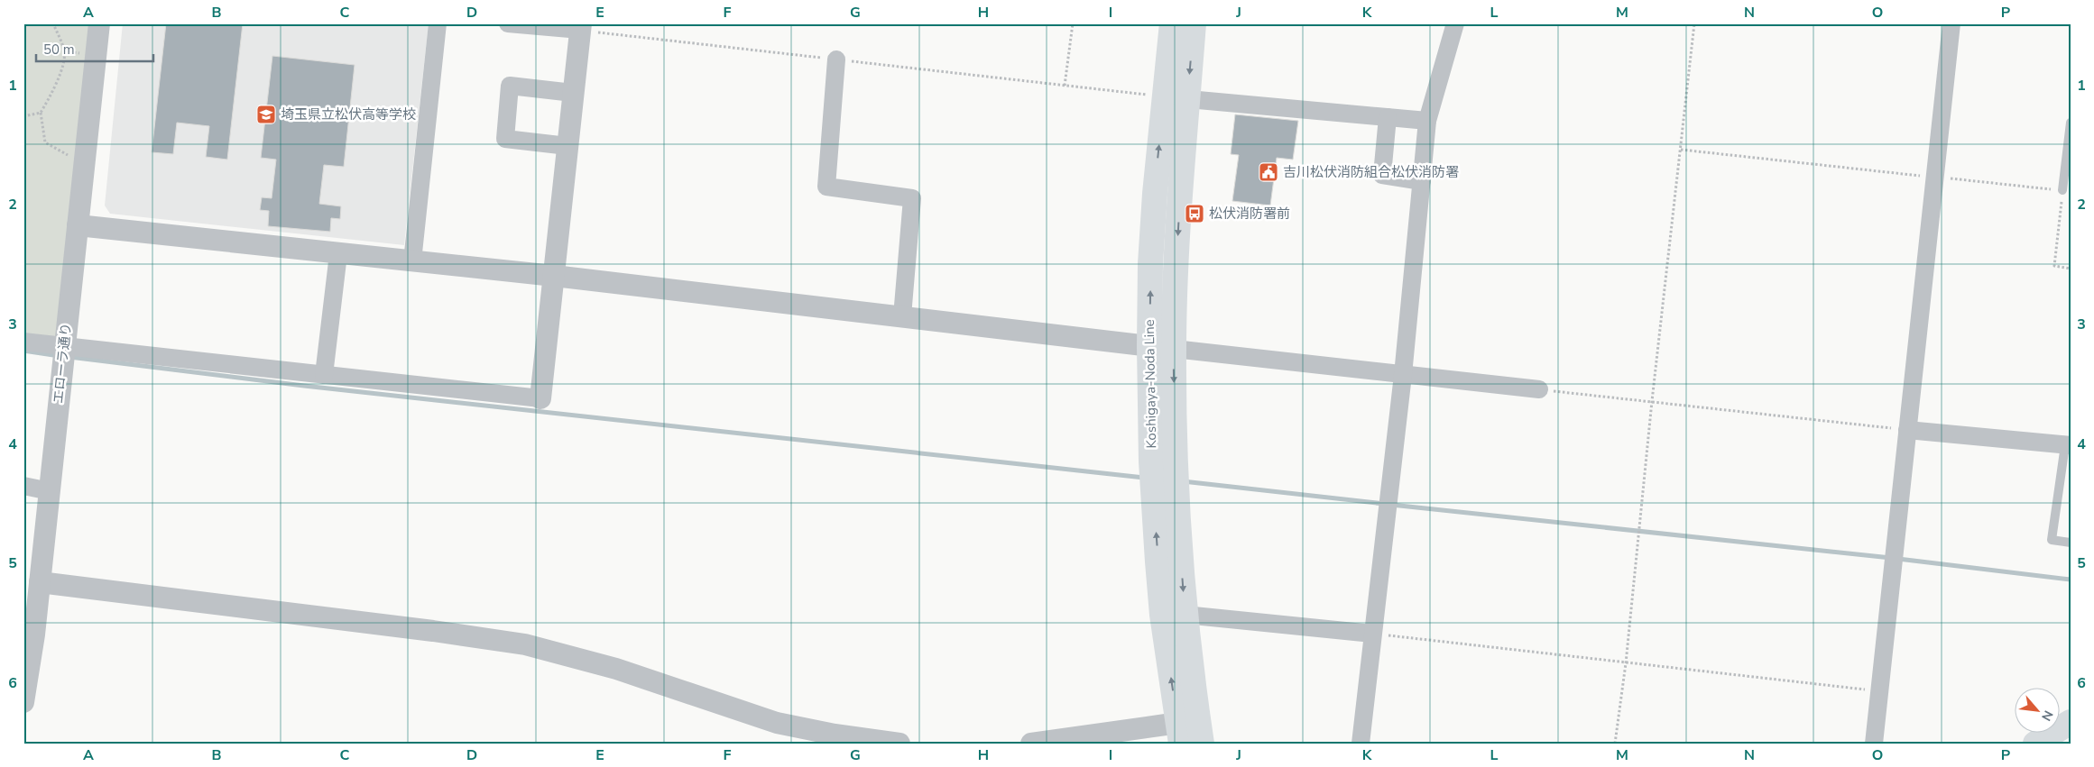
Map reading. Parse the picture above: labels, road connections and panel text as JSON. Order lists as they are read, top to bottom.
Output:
{
  "streets": {
    "main road": ["Koshigaya-Noda Line"],
    "street": ["エローラ通り"]
  },
  "places": {
    "school or university": ["埼玉県立松伏高等学校"],
    "public building": ["吉川松伏消防組合松伏消防署"],
    "bus stop": ["松伏消防署前"]
  },
  "scale_bar": "50 m",
  "north": "bottom right",
  "grid": {
    "columns": [
      "A",
      "B",
      "C",
      "D",
      "E",
      "F",
      "G",
      "H",
      "I",
      "J",
      "K",
      "L",
      "M",
      "N",
      "O",
      "P"
    ],
    "rows": [
      "1",
      "2",
      "3",
      "4",
      "5",
      "6"
    ]
  }
}
